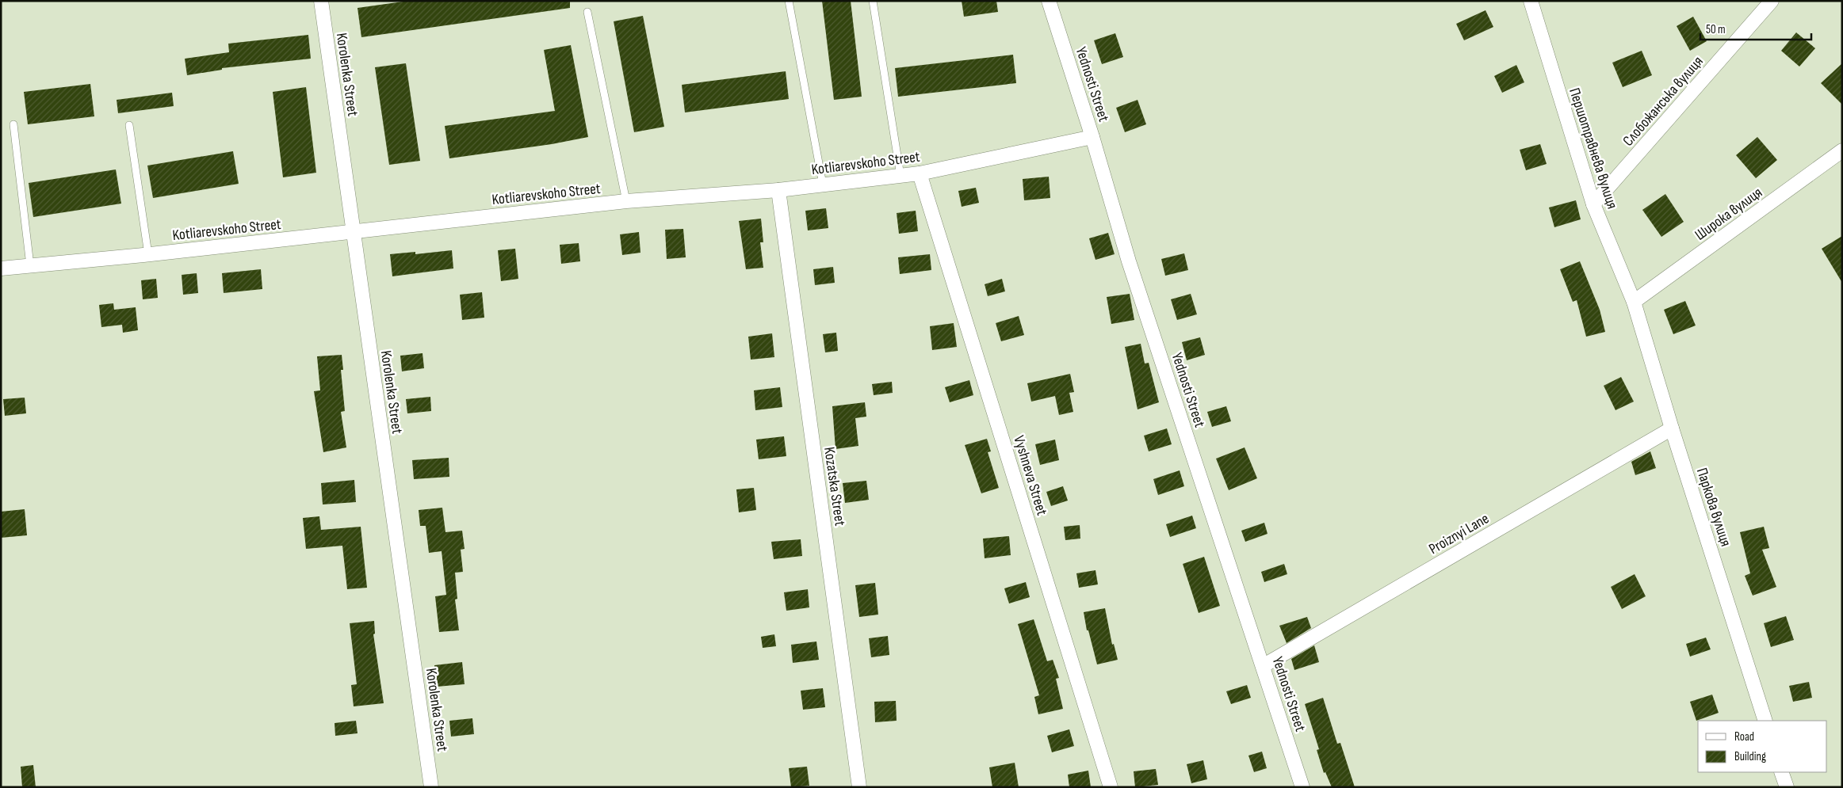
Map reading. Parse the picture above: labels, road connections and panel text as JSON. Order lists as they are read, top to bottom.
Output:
{
  "streets": {
    "street": [
      "Korolenka Street",
      "Yednosti Street",
      "Слобожанська вулиця",
      "Першотравнева вулиця",
      "Kotliarevskoho Street",
      "Широка вулиця",
      "Vyshneva Street",
      "Kozatska Street",
      "Паркова вулиця",
      "Proiznyi Lane"
    ]
  },
  "crossings": [
    ["Korolenka Street", "Kotliarevskoho Street"],
    ["Yednosti Street", "Kotliarevskoho Street"],
    ["Yednosti Street", "Proiznyi Lane"],
    ["Слобожанська вулиця", "Першотравнева вулиця"],
    ["Першотравнева вулиця", "Широка вулиця"],
    ["Першотравнева вулиця", "Паркова вулиця"],
    ["Kotliarevskoho Street", "Vyshneva Street"],
    ["Kotliarevskoho Street", "Kozatska Street"],
    ["Широка вулиця", "Паркова вулиця"],
    ["Паркова вулиця", "Proiznyi Lane"]
  ],
  "legend": ["Road", "Building"],
  "scale_bar": "50 m"
}
